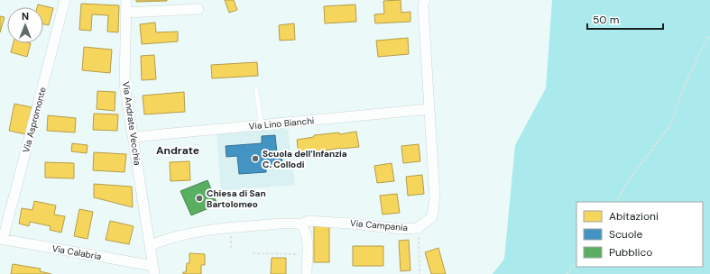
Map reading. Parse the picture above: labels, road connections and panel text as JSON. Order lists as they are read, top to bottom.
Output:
{
  "streets": {
    "street": [
      "Via Aspromonte",
      "Via Andrate Vecchia",
      "Via Lino Bianchi",
      "Via Campania",
      "Via Calabria"
    ]
  },
  "crossings": [
    ["Via Aspromonte", "Via Calabria"],
    ["Via Andrate Vecchia", "Via Lino Bianchi"],
    ["Via Andrate Vecchia", "Via Campania"],
    ["Via Andrate Vecchia", "Via Calabria"],
    ["Via Lino Bianchi", "Via Campania"]
  ],
  "districts": ["Andrate"],
  "places": ["Scuola dell’Infanzia C. Collodi", "Chiesa di San Bartolomeo"],
  "legend": ["Abitazioni", "Scuole", "Pubblico"],
  "scale_bar": "50 m",
  "north": "top"
}
